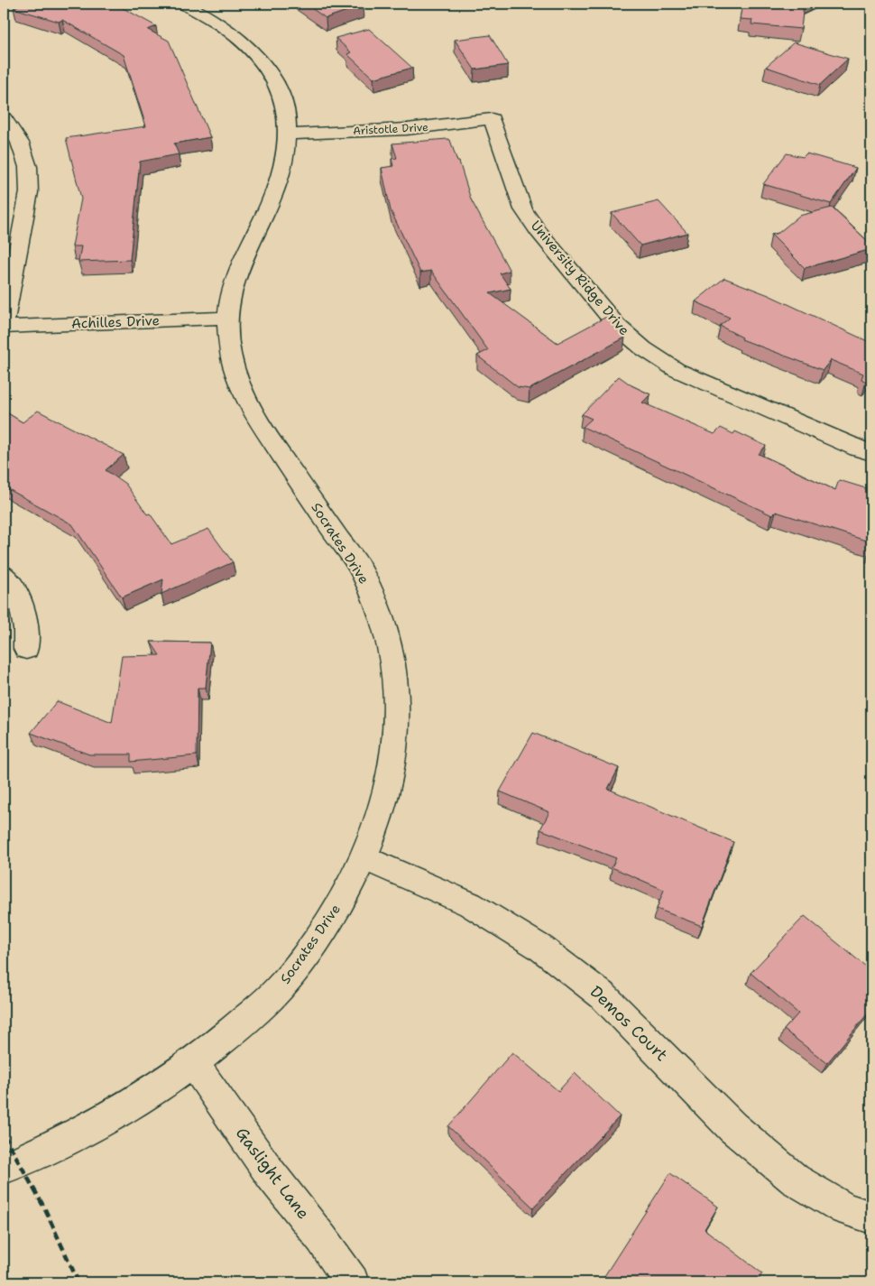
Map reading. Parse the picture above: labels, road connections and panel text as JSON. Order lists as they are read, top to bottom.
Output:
{
  "streets": {
    "street": [
      "Aristotle Drive",
      "University Ridge Drive",
      "Achilles Drive",
      "Socrates Drive",
      "Demos Court",
      "Gaslight Lane"
    ]
  },
  "crossings": [
    ["Aristotle Drive", "University Ridge Drive"],
    ["Aristotle Drive", "Socrates Drive"],
    ["Achilles Drive", "Socrates Drive"],
    ["Socrates Drive", "Demos Court"],
    ["Socrates Drive", "Gaslight Lane"]
  ]
}
